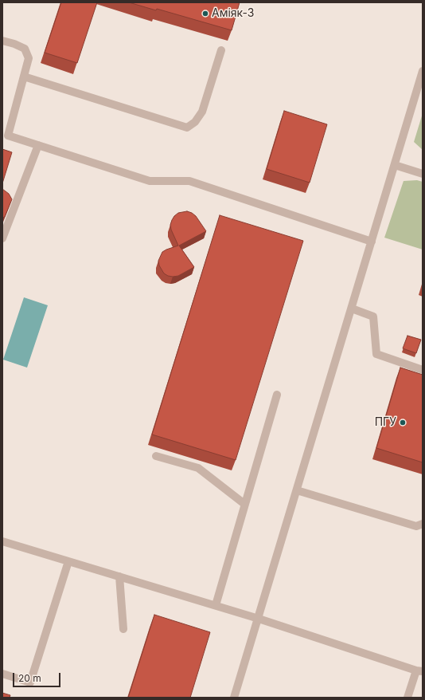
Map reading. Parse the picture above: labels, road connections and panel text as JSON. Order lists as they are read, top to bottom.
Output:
{
  "places": ["Аміяк-3", "ПГУ"],
  "scale_bar": "20 m"
}
